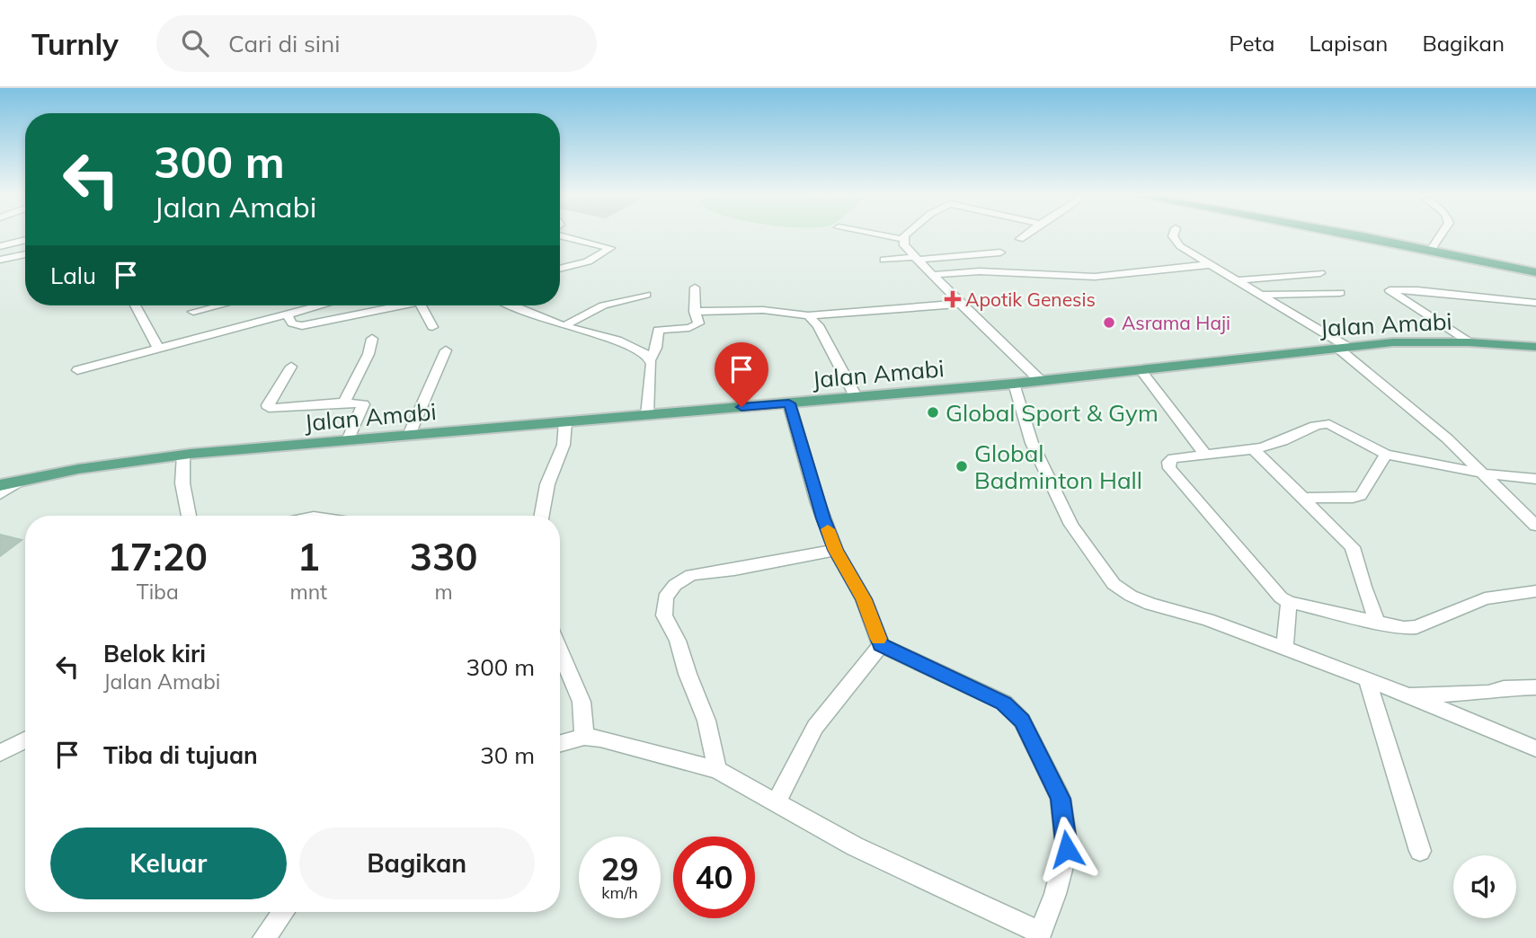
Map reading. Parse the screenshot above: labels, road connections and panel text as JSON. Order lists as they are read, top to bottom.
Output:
{
  "streets": {
    "main road": ["Jalan Amabi"]
  },
  "places": {
    "health": ["Apotik Genesis"],
    "other": ["Asrama Haji", "Global Sport & Gym", "Global Badminton Hall"]
  },
  "page": {
    "header": "Turnly",
    "search": "Cari di sini",
    "nav": ["Peta", "Lapisan", "Bagikan"],
    "turn": ["300 m", "Jalan Amabi"],
    "then": "Lalu",
    "eta": [
      "17:20",
      "Tiba",
      "1",
      "mnt",
      "330",
      "m"
    ],
    "list": [
      {
        "name": "Belok kiri",
        "note": "Jalan Amabi",
        "value": "300 m"
      },
      {
        "name": "Tiba di tujuan",
        "value": "30 m"
      }
    ],
    "buttons": ["Keluar", "Bagikan"],
    "speed": "29 km/h",
    "limit": "40"
  }
}
